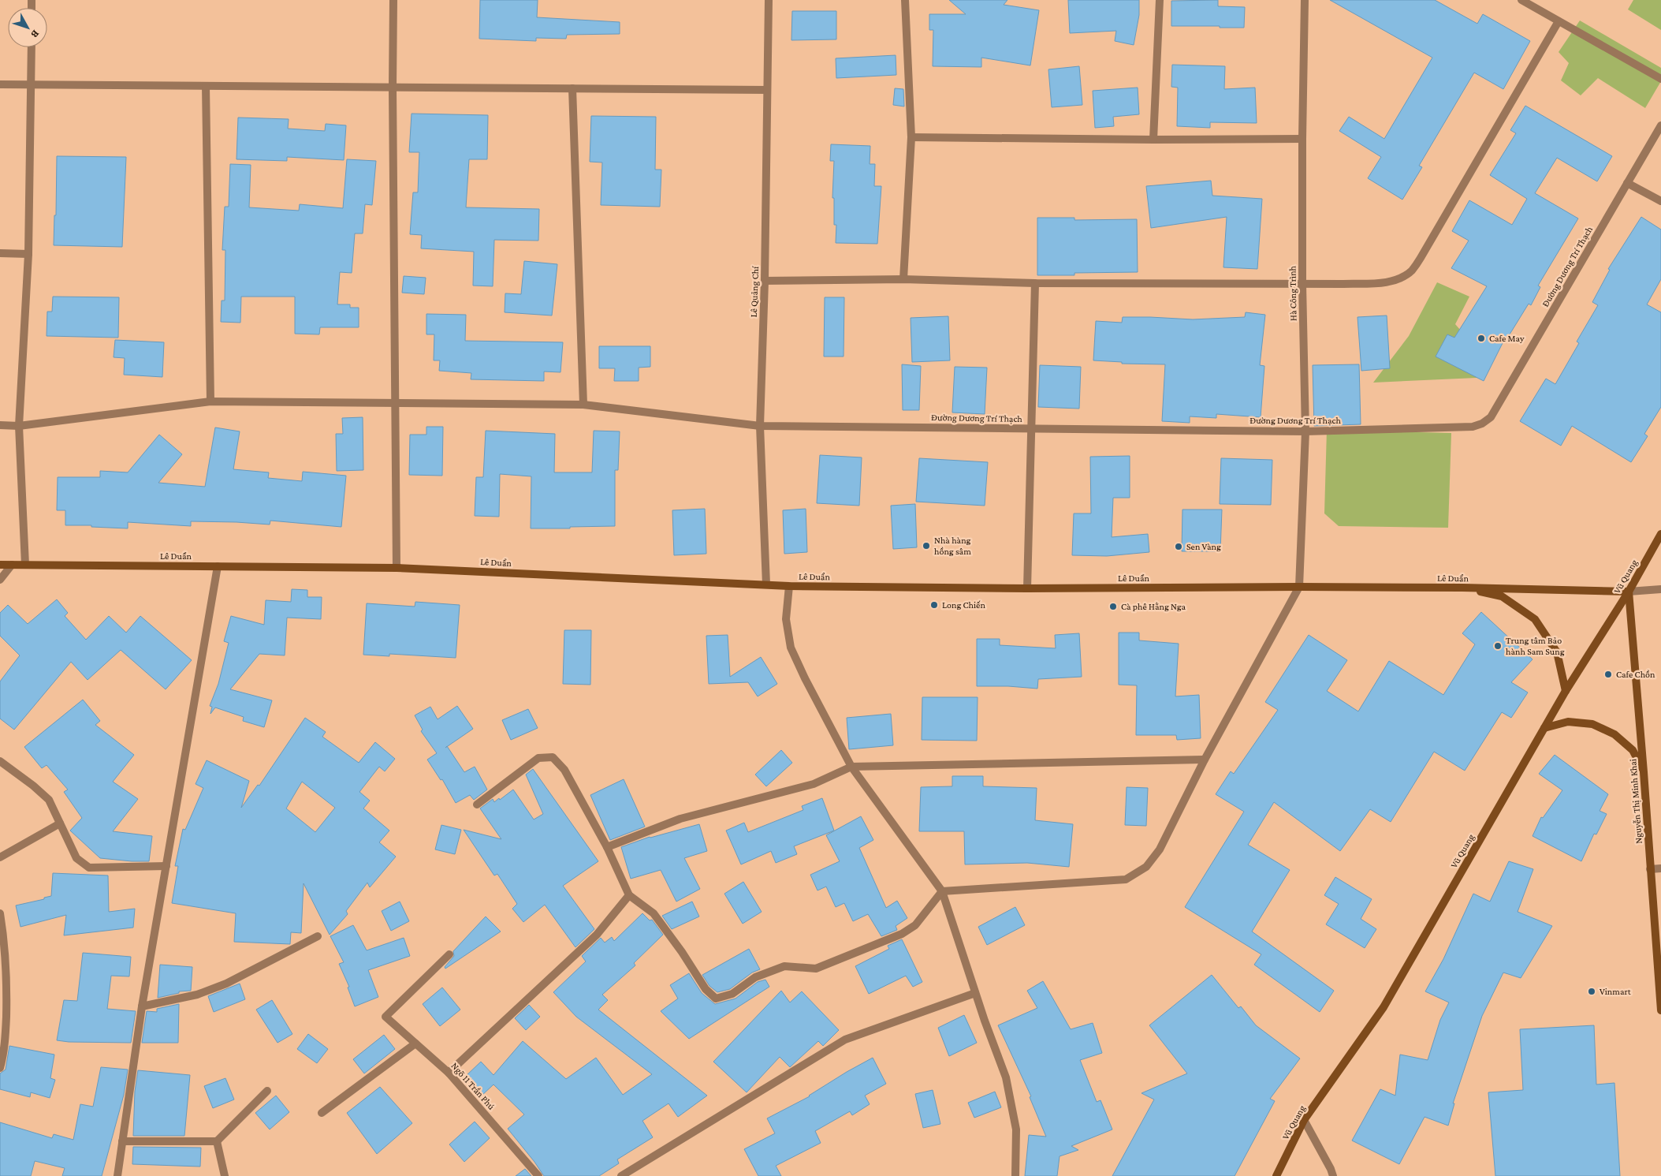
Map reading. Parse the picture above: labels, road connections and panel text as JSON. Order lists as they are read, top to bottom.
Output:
{
  "streets": {
    "main road": ["Lê Duẩn", "Vũ Quang", "Nguyễn Thị Minh Khai"],
    "street": [
      "Đường Dương Trí Thạch",
      "Lê Quảng Chí",
      "Hà Công Trình",
      "Ngõ 11 Trần Phú"
    ]
  },
  "crossings": [
    ["Đường Dương Trí Thạch", "Lê Quảng Chí"],
    ["Đường Dương Trí Thạch", "Hà Công Trình"],
    ["Lê Quảng Chí", "Lê Duẩn"],
    ["Hà Công Trình", "Lê Duẩn"],
    ["Lê Duẩn", "Vũ Quang"],
    ["Lê Duẩn", "Nguyễn Thị Minh Khai"],
    ["Vũ Quang", "Nguyễn Thị Minh Khai"]
  ],
  "places": [
    "Cafe May",
    "Nhà hàng hồng sâm",
    "Sen Vàng",
    "Long Chiến",
    "Cà phê Hằng Nga",
    "Trung tâm Bảo hành Sam Sung",
    "Cafe Chồn",
    "Vinmart"
  ],
  "north": "bottom right"
}
